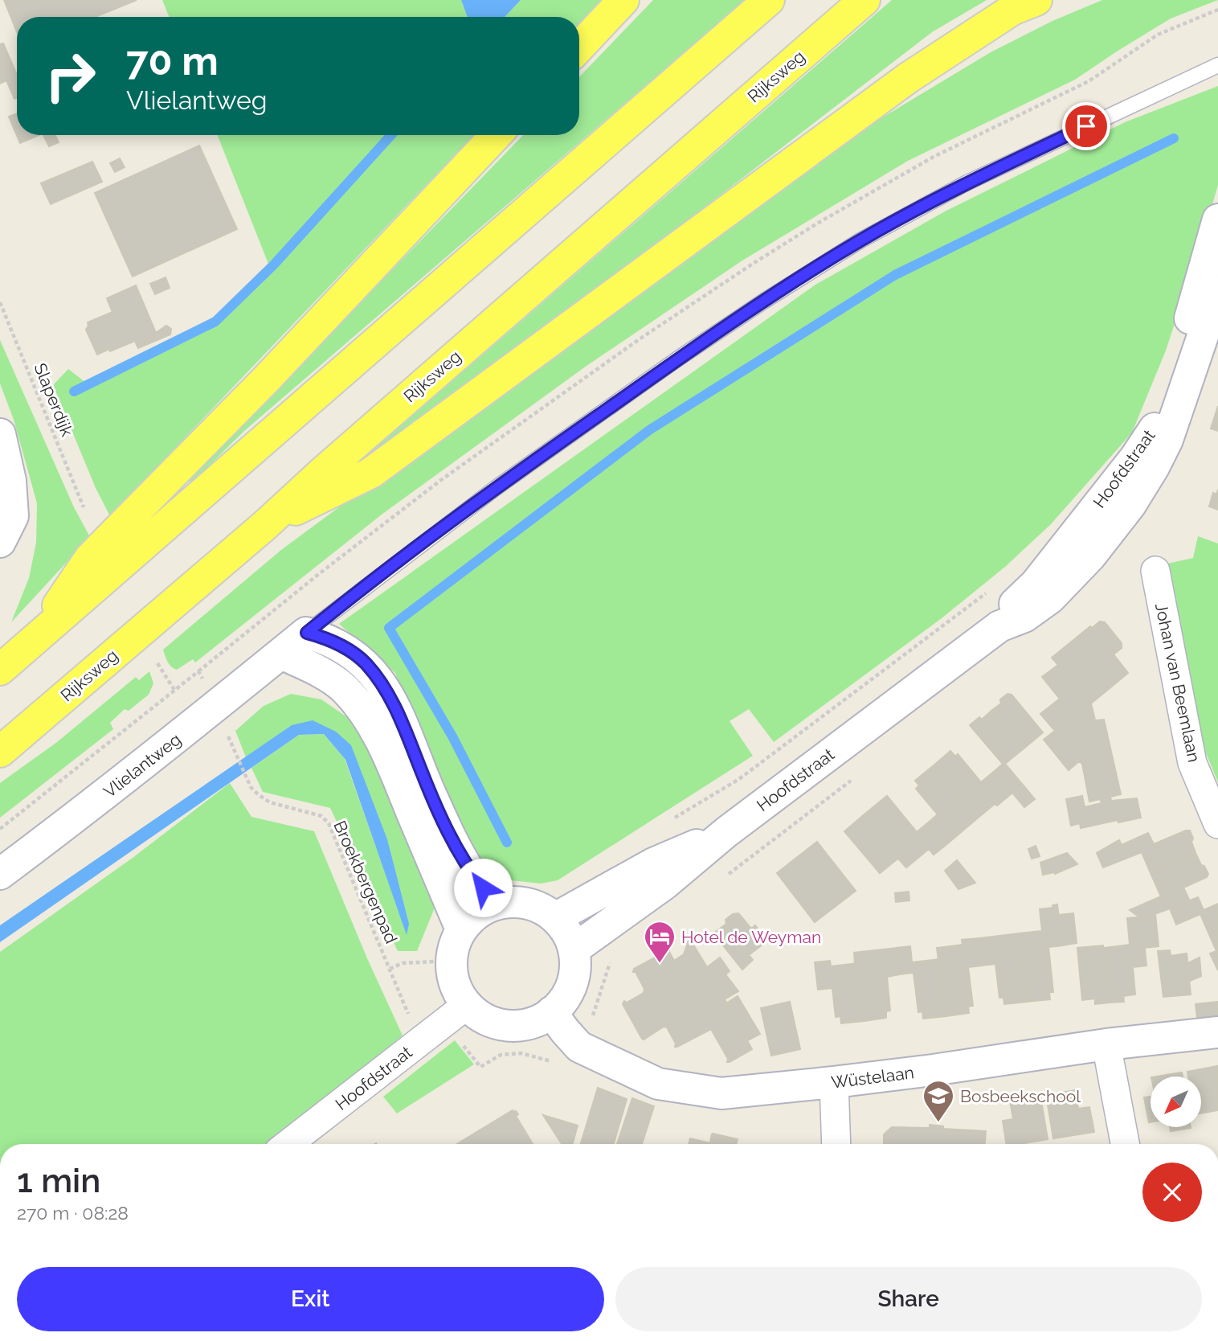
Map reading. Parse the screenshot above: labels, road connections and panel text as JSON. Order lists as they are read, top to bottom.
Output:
{
  "streets": {
    "main road": [
      "Rijksweg",
      "Hoofdstraat",
      "Vlielantweg",
      "Wüstelaan"
    ],
    "street": ["Johan van Beemlaan"],
    "path": ["Slaperdijk", "Broekbergenpad"]
  },
  "crossings": [
    ["Hoofdstraat", "Broekbergenpad"],
    ["Hoofdstraat", "Wüstelaan"],
    ["Broekbergenpad", "Wüstelaan"]
  ],
  "places": {
    "hotel": ["Hotel de Weyman"],
    "school or university": ["Bosbeekschool"]
  },
  "north": "bottom left",
  "page": {
    "turn": ["70 m", "Vlielantweg"],
    "heading": ["1 min", "270 m · 08:28"],
    "buttons": ["Exit", "Share"]
  }
}
